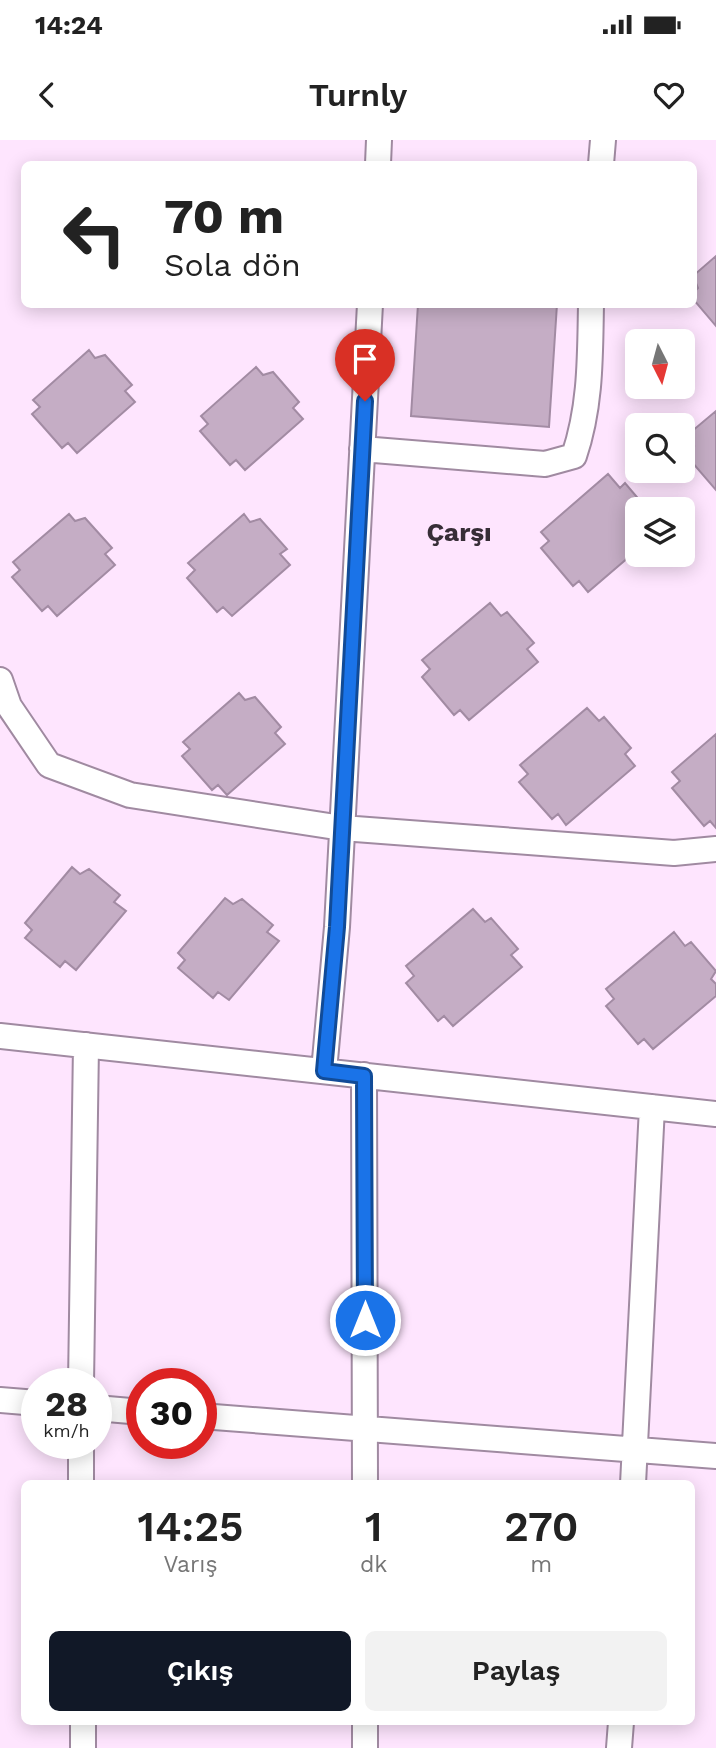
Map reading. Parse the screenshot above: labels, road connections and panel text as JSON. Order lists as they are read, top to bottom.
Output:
{
  "districts": ["Çarşı"],
  "north": "bottom",
  "page": {
    "status": "14:24",
    "header": "Turnly",
    "turn": ["70 m", "Sola dön"],
    "speed": "28 km/h",
    "limit": "30",
    "eta": [
      "14:25",
      "Varış",
      "1",
      "dk",
      "270",
      "m"
    ],
    "buttons": ["Çıkış", "Paylaş"]
  }
}
